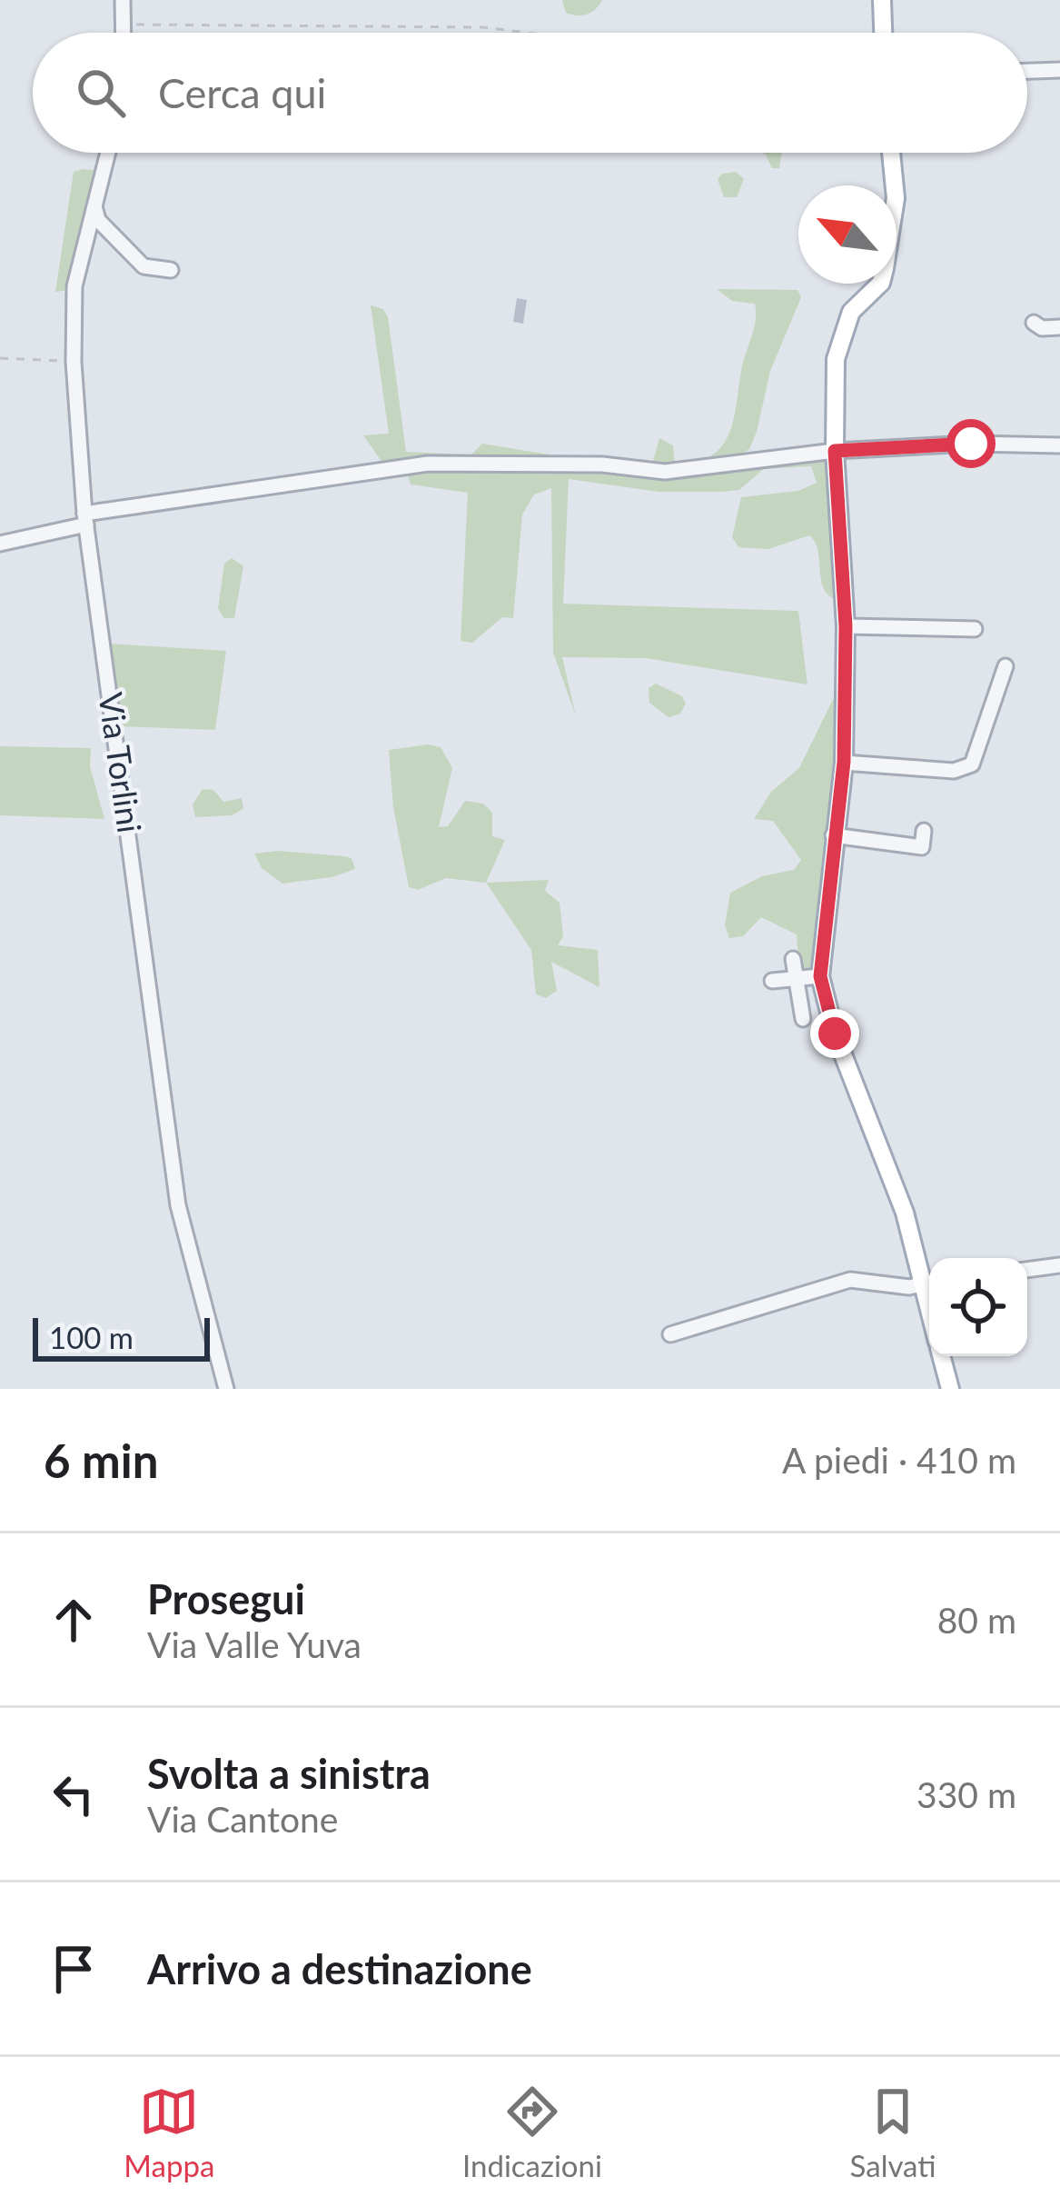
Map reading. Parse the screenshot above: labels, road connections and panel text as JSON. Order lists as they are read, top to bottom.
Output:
{
  "streets": {
    "street": ["Via Torlini"]
  },
  "scale_bar": "100 m",
  "north": "top left",
  "page": {
    "search": "Cerca qui",
    "scale": "100 m",
    "heading": ["6 min", "A piedi · 410 m"],
    "list": [
      ["Prosegui", "Via Valle Yuva", "80 m"],
      ["Svolta a sinistra", "Via Cantone", "330 m"],
      "Arrivo a destinazione"
    ],
    "nav": ["Mappa", "Indicazioni", "Salvati"]
  }
}
